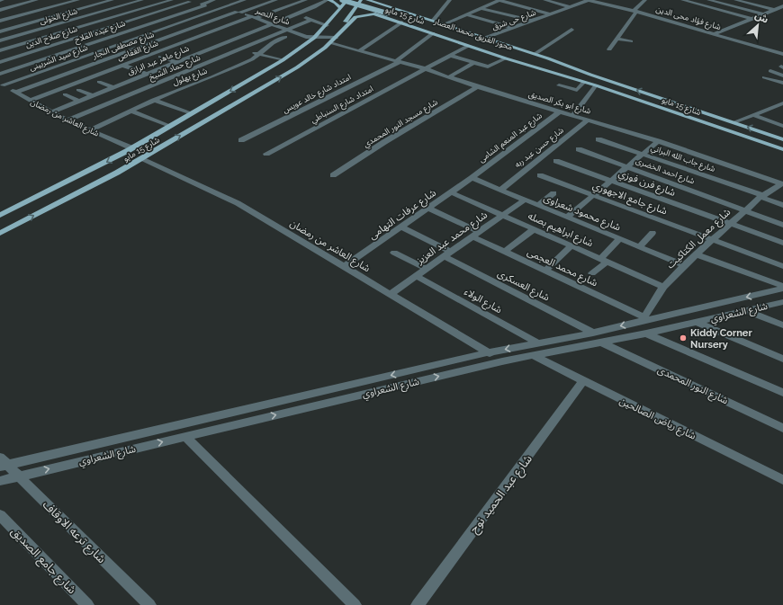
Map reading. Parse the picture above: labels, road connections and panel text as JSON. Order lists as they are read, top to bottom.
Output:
{
  "streets": {
    "main road": ["شارع 15 مايو", "محور الفريق محمد العصار"],
    "street": [
      "شارع الخولى",
      "شارع النصر",
      "شارع فؤاد محى الدين",
      "شارع حى شرق",
      "شارع عبده الملاح",
      "شارع صلاح الدين",
      "شارع مصطفى النجار",
      "شارع القفاص",
      "شارع سيد الشربينى",
      "شارع ماهر عبد الرازق",
      "شارع حماد الشيخ",
      "شارع بهلول",
      "امتداد شارع خالد عويس",
      "شارع ابو بكر الصديق",
      "امتداد شارع السنباطي",
      "شارع العاشر من رمضان",
      "شارع مسجد النور المحمدي",
      "شارع عبد المنعم الشامى",
      "شارع حسن عبد ربه",
      "شارع جاب الله البراني",
      "شارع احمد الخضرى",
      "شارع فرن فوزي",
      "شارع جامع الاجهوري",
      "شارع محمود شعراوى",
      "شارع عرفات التهامى",
      "شارع ابراهيم بصله",
      "شارع محمد عبد العزيز",
      "شارع معمل الكتاكيت",
      "شارع محمد العجمى",
      "شارع العسكرى",
      "شارع الولاء",
      "شارع الشعراوي",
      "شارع النور المحمدى",
      "شارع رياض الصالحين",
      "شارع عبد الحميد نوح",
      "شارع ترعه الاوقاف",
      "شارع جامع الصديق"
    ]
  },
  "crossings": [
    ["شارع 15 مايو", "شارع النصر"],
    ["شارع 15 مايو", "شارع حى شرق"],
    ["شارع 15 مايو", "محور الفريق محمد العصار"],
    ["شارع 15 مايو", "امتداد شارع خالد عويس"],
    ["شارع 15 مايو", "شارع ابو بكر الصديق"],
    ["شارع 15 مايو", "امتداد شارع السنباطي"],
    ["شارع 15 مايو", "شارع العاشر من رمضان"],
    ["شارع النصر", "شارع عبده الملاح"],
    ["شارع النصر", "شارع صلاح الدين"],
    ["شارع النصر", "شارع مصطفى النجار"],
    ["شارع النصر", "شارع القفاص"],
    ["شارع النصر", "شارع سيد الشربينى"],
    ["شارع النصر", "شارع ماهر عبد الرازق"],
    ["شارع النصر", "شارع حماد الشيخ"],
    ["شارع النصر", "شارع بهلول"],
    ["شارع فؤاد محى الدين", "شارع حى شرق"],
    ["شارع مصطفى النجار", "شارع العاشر من رمضان"],
    ["شارع القفاص", "شارع العاشر من رمضان"],
    ["شارع سيد الشربينى", "شارع العاشر من رمضان"],
    ["شارع ماهر عبد الرازق", "شارع العاشر من رمضان"],
    ["شارع حماد الشيخ", "شارع بهلول"],
    ["شارع حماد الشيخ", "شارع العاشر من رمضان"],
    ["شارع بهلول", "شارع العاشر من رمضان"],
    ["امتداد شارع خالد عويس", "شارع ابو بكر الصديق"],
    ["شارع ابو بكر الصديق", "امتداد شارع السنباطي"],
    ["شارع ابو بكر الصديق", "شارع مسجد النور المحمدي"],
    ["شارع ابو بكر الصديق", "شارع عبد المنعم الشامى"],
    ["شارع ابو بكر الصديق", "شارع حسن عبد ربه"],
    ["شارع ابو بكر الصديق", "شارع معمل الكتاكيت"],
    ["شارع العاشر من رمضان", "شارع عرفات التهامى"],
    ["شارع العاشر من رمضان", "شارع محمد عبد العزيز"],
    ["شارع العاشر من رمضان", "شارع الشعراوي"],
    ["شارع عبد المنعم الشامى", "شارع محمود شعراوى"],
    ["شارع عبد المنعم الشامى", "شارع عرفات التهامى"],
    ["شارع حسن عبد ربه", "شارع محمود شعراوى"],
    ["شارع جاب الله البراني", "شارع معمل الكتاكيت"],
    ["شارع احمد الخضرى", "شارع معمل الكتاكيت"],
    ["شارع فرن فوزي", "شارع معمل الكتاكيت"],
    ["شارع جامع الاجهوري", "شارع معمل الكتاكيت"],
    ["شارع محمود شعراوى", "شارع عرفات التهامى"],
    ["شارع محمود شعراوى", "شارع محمد عبد العزيز"],
    ["شارع محمود شعراوى", "شارع معمل الكتاكيت"],
    ["شارع عرفات التهامى", "شارع ابراهيم بصله"],
    ["شارع عرفات التهامى", "شارع محمد العجمى"],
    ["شارع عرفات التهامى", "شارع العسكرى"],
    ["شارع ابراهيم بصله", "شارع محمد عبد العزيز"],
    ["شارع ابراهيم بصله", "شارع معمل الكتاكيت"],
    ["شارع محمد عبد العزيز", "شارع محمد العجمى"],
    ["شارع محمد عبد العزيز", "شارع العسكرى"],
    ["شارع محمد عبد العزيز", "شارع الولاء"],
    ["شارع معمل الكتاكيت", "شارع محمد العجمى"],
    ["شارع معمل الكتاكيت", "شارع الشعراوي"],
    ["شارع محمد العجمى", "شارع الشعراوي"],
    ["شارع العسكرى", "شارع الشعراوي"],
    ["شارع الولاء", "شارع الشعراوي"],
    ["شارع الشعراوي", "شارع النور المحمدى"],
    ["شارع الشعراوي", "شارع رياض الصالحين"],
    ["شارع الشعراوي", "شارع ترعه الاوقاف"],
    ["شارع رياض الصالحين", "شارع عبد الحميد نوح"]
  ],
  "places": ["Kiddy Corner Nursery"],
  "north": "top right"
}
